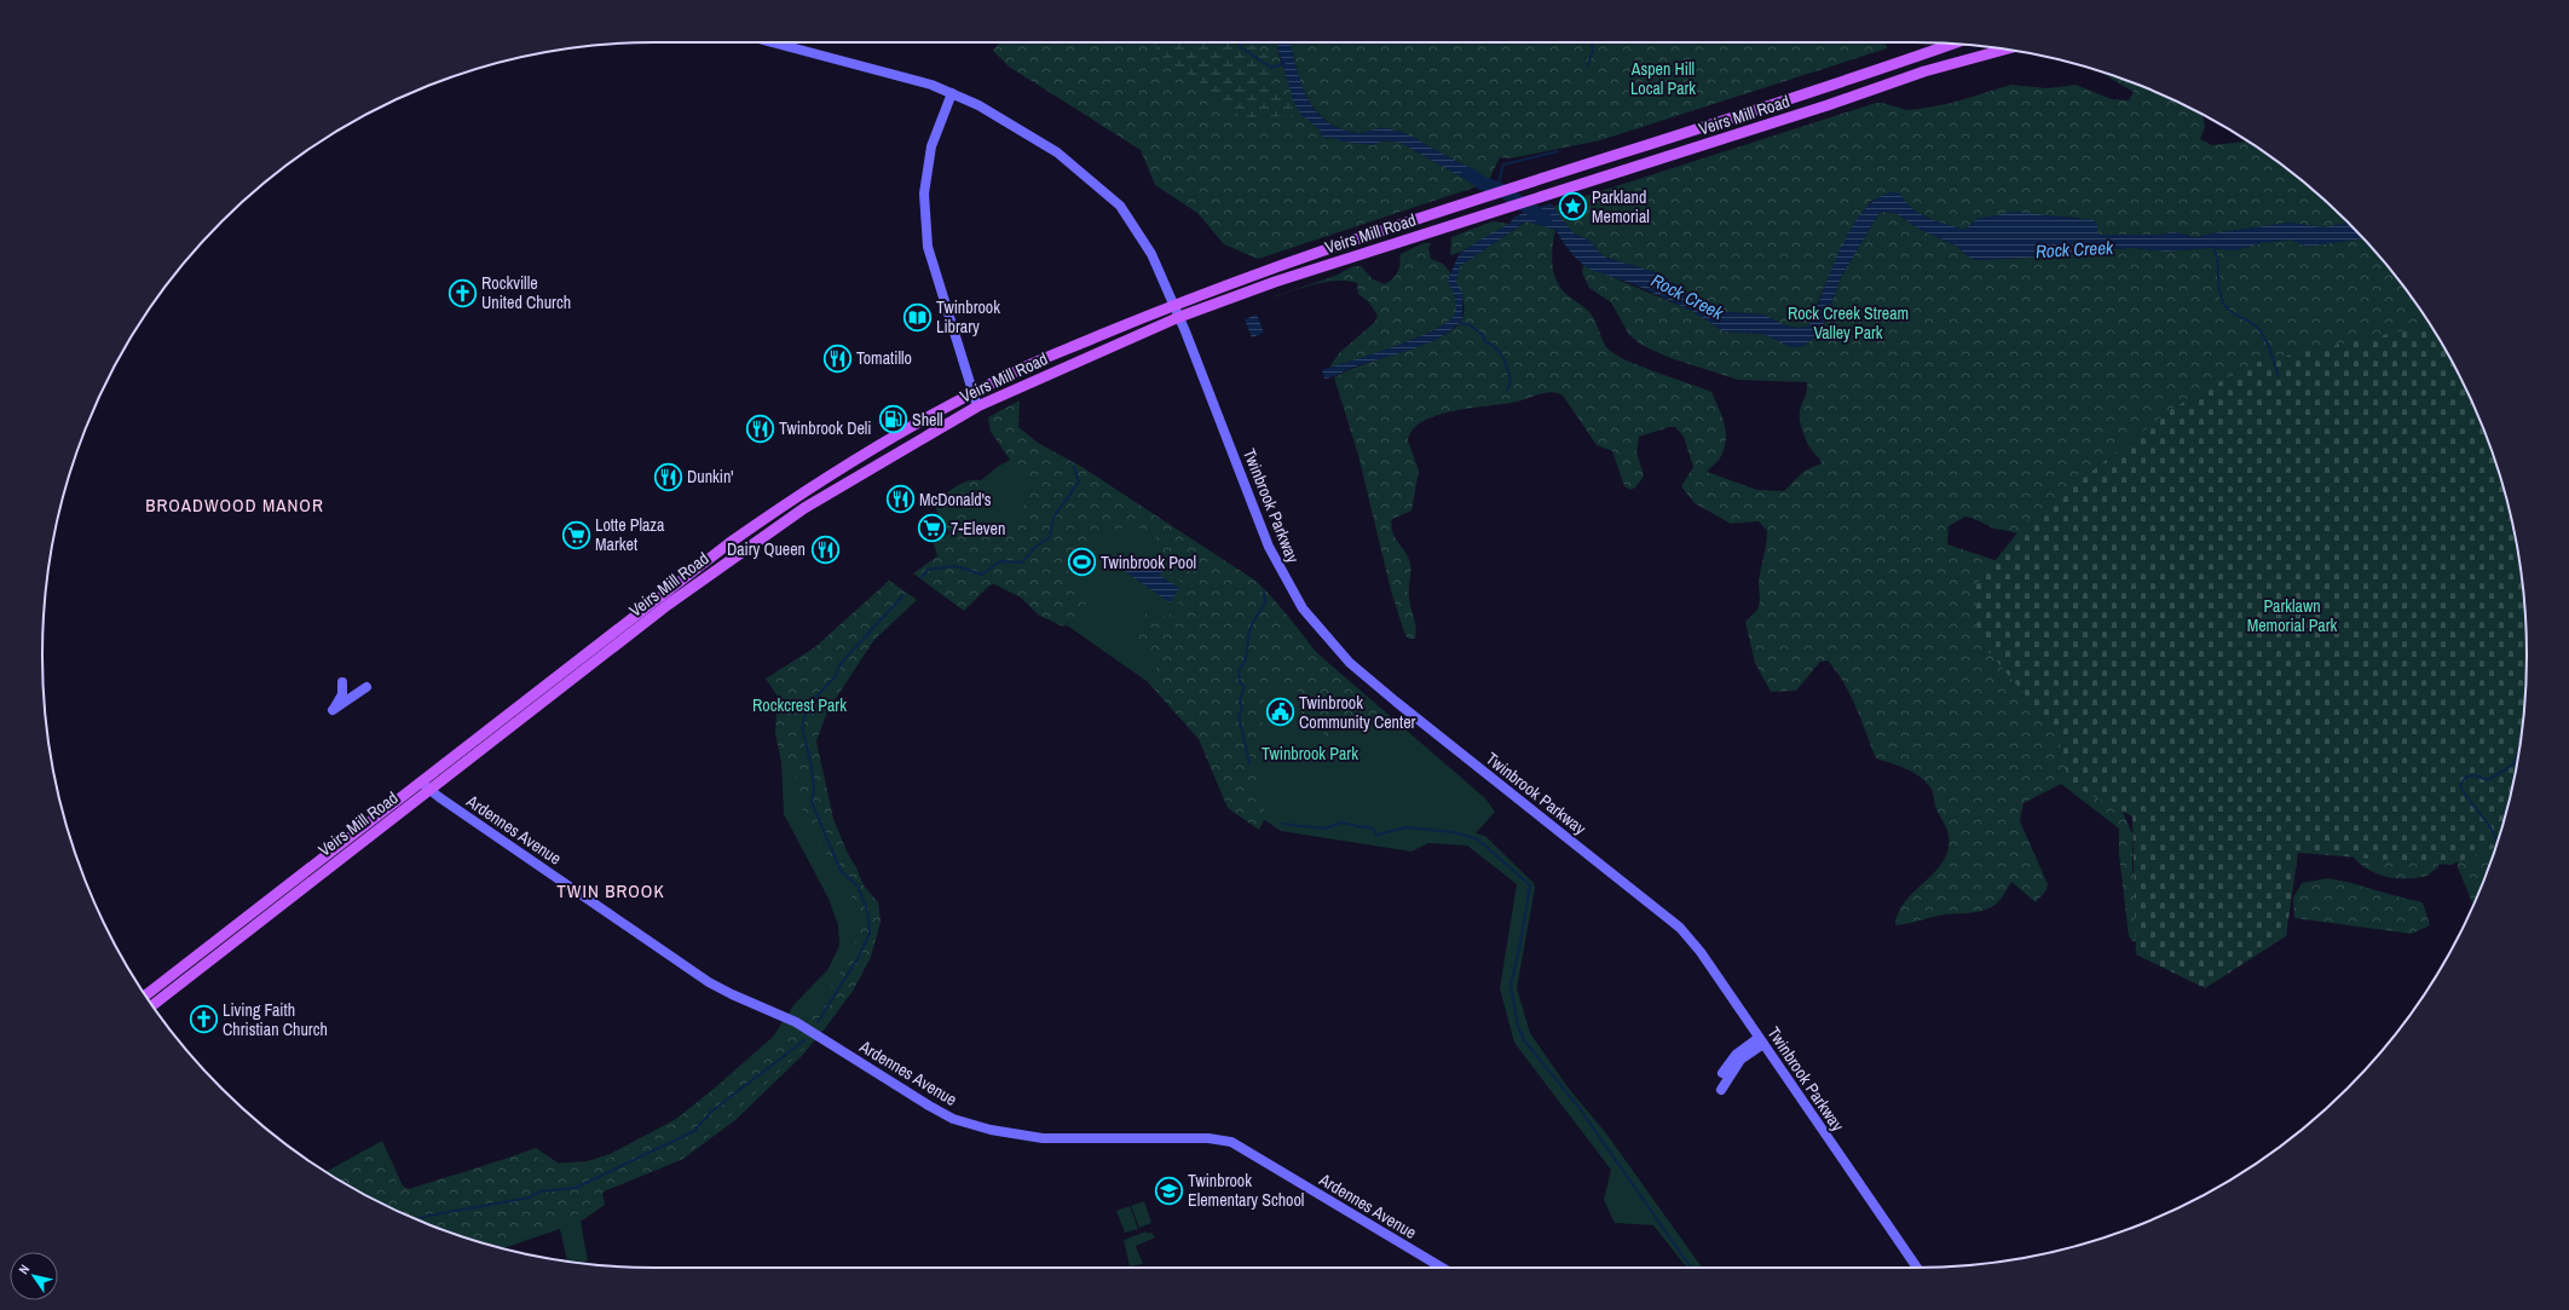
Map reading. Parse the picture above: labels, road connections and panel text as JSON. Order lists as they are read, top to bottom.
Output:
{
  "streets": {
    "main road": ["Veirs Mill Road"],
    "street": ["Twinbrook Parkway", "Ardennes Avenue"]
  },
  "crossings": [
    ["Veirs Mill Road", "Twinbrook Parkway"],
    ["Veirs Mill Road", "Ardennes Avenue"]
  ],
  "districts": ["BROADWOOD MANOR", "TWIN BROOK"],
  "water": ["Rock Creek"],
  "parks": [
    "Aspen Hill Local Park",
    "Rock Creek Stream Valley Park",
    "Parklawn Memorial Park",
    "Rockcrest Park",
    "Twinbrook Park"
  ],
  "places": {
    "place": ["Parkland Memorial"],
    "church": ["Rockville United Church", "Living Faith Christian Church"],
    "library": ["Twinbrook Library"],
    "restaurant": [
      "Tomatillo",
      "Twinbrook Deli",
      "Dunkin'",
      "McDonald's",
      "Dairy Queen"
    ],
    "fuel station": ["Shell"],
    "supermarket": ["7-Eleven", "Lotte Plaza Market"],
    "sports": ["Twinbrook Pool"],
    "public building": ["Twinbrook Community Center"],
    "school or university": ["Twinbrook Elementary School"]
  },
  "north": "top left"
}
